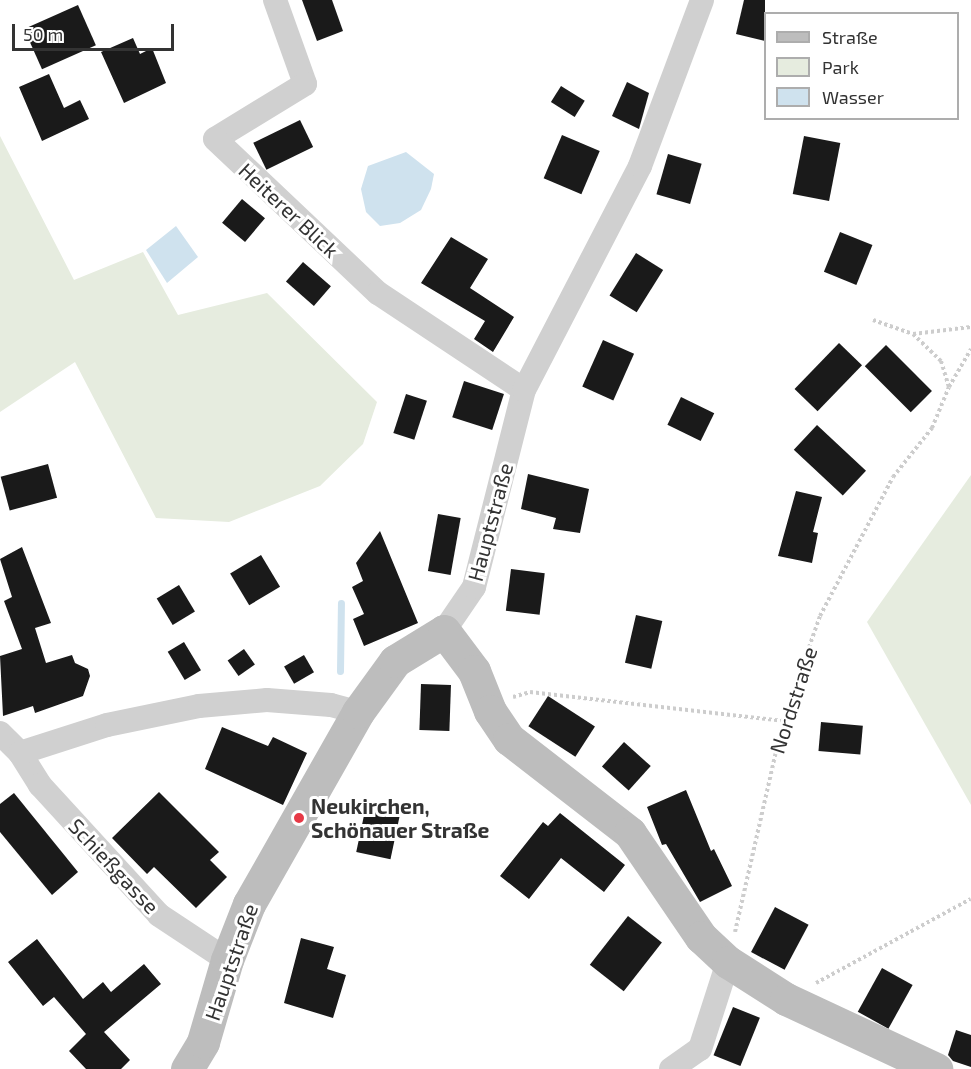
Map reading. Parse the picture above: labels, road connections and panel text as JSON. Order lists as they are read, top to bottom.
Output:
{
  "streets": {
    "street": ["Heiterer Blick", "Hauptstraße", "Schießgasse"],
    "path": ["Nordstraße"]
  },
  "crossings": [
    ["Heiterer Blick", "Hauptstraße"],
    ["Hauptstraße", "Schießgasse"]
  ],
  "places": ["Neukirchen, Schönauer Straße"],
  "legend": ["Straße", "Park", "Wasser"],
  "scale_bar": "50 m"
}
